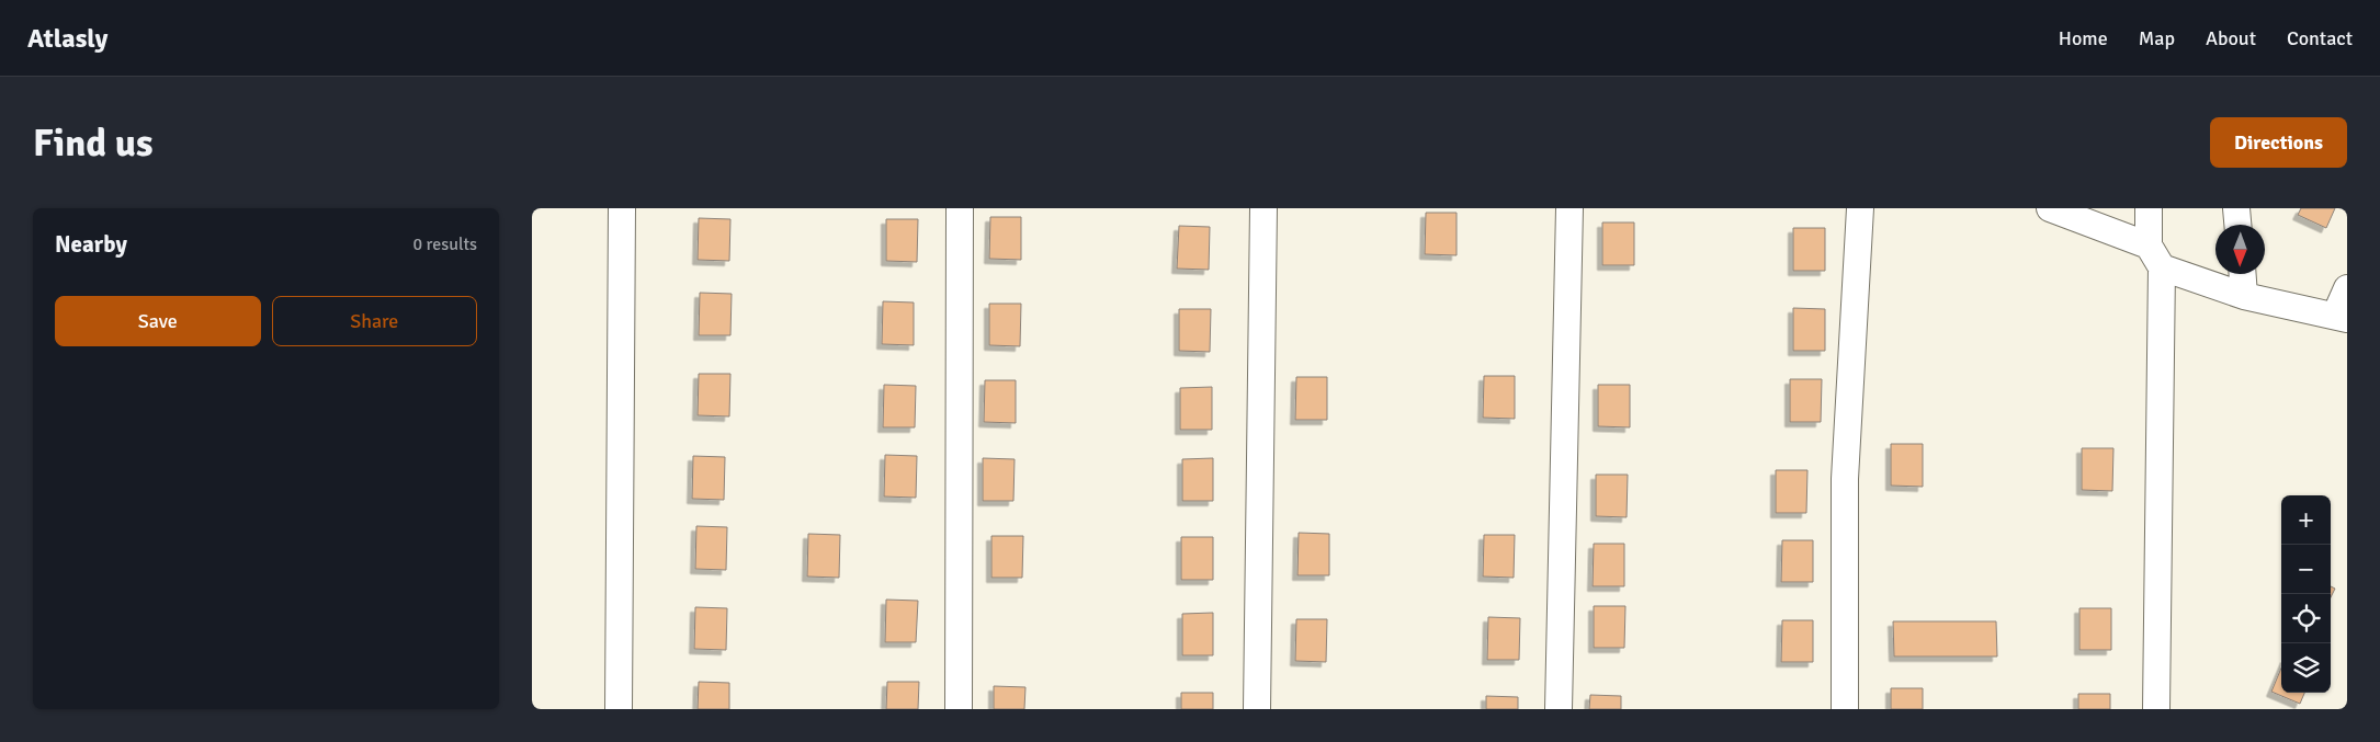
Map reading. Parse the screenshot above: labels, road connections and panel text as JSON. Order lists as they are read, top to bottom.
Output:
{
  "north": "bottom",
  "page": {
    "header": "Atlasly",
    "nav": [
      "Home",
      "Map",
      "About",
      "Contact"
    ],
    "buttons": [
      "Directions",
      ["Save", "Share"]
    ],
    "title": "Find us",
    "heading": ["Nearby", "0 results"],
    "map_buttons": ["+", "−"]
  }
}
